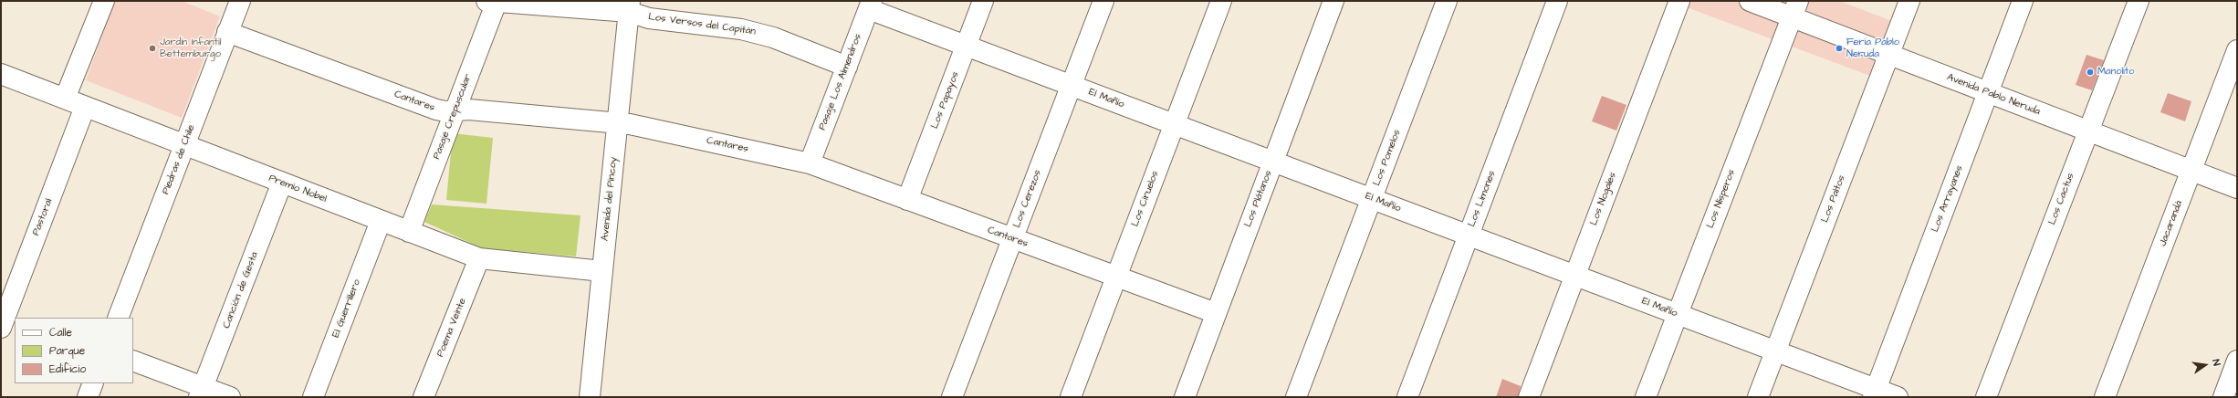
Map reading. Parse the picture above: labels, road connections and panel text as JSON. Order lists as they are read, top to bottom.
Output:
{
  "streets": {
    "street": [
      "Los Versos del Capitán",
      "Pasaje Los Almendros",
      "Avenida Pablo Neruda",
      "El Mañío",
      "Los Papayos",
      "Cantares",
      "Pasaje Crepuscular",
      "Los Pomelos",
      "Piedras de Chile",
      "Premio Nobel",
      "Avenida del Pincoy",
      "Los Cerezos",
      "Los Ciruelos",
      "Los Plátanos",
      "Los Limones",
      "Los Nogales",
      "Los Nísperos",
      "Los Paltos",
      "Los Arrayanes",
      "Los Cactus",
      "Pastoral",
      "Jacarandá",
      "Canción de Gesta",
      "El Guerrillero",
      "Poema Veinte"
    ]
  },
  "crossings": [
    ["Los Versos del Capitán", "Pasaje Los Almendros"],
    ["Los Versos del Capitán", "Pasaje Crepuscular"],
    ["Los Versos del Capitán", "Avenida del Pincoy"],
    ["Pasaje Los Almendros", "El Mañío"],
    ["Pasaje Los Almendros", "Cantares"],
    ["Avenida Pablo Neruda", "Los Nísperos"],
    ["Avenida Pablo Neruda", "Los Paltos"],
    ["Avenida Pablo Neruda", "Los Arrayanes"],
    ["Avenida Pablo Neruda", "Los Cactus"],
    ["Avenida Pablo Neruda", "Jacarandá"],
    ["El Mañío", "Los Papayos"],
    ["El Mañío", "Los Pomelos"],
    ["El Mañío", "Los Cerezos"],
    ["El Mañío", "Los Ciruelos"],
    ["El Mañío", "Los Plátanos"],
    ["El Mañío", "Los Limones"],
    ["El Mañío", "Los Nogales"],
    ["El Mañío", "Los Nísperos"],
    ["El Mañío", "Los Paltos"],
    ["El Mañío", "Los Arrayanes"],
    ["Los Papayos", "Cantares"],
    ["Cantares", "Pasaje Crepuscular"],
    ["Cantares", "Piedras de Chile"],
    ["Cantares", "Avenida del Pincoy"],
    ["Cantares", "Los Cerezos"],
    ["Cantares", "Los Ciruelos"],
    ["Cantares", "Los Plátanos"],
    ["Pasaje Crepuscular", "Premio Nobel"],
    ["Piedras de Chile", "Premio Nobel"],
    ["Premio Nobel", "Avenida del Pincoy"],
    ["Premio Nobel", "Pastoral"],
    ["Premio Nobel", "Canción de Gesta"],
    ["Premio Nobel", "El Guerrillero"],
    ["Premio Nobel", "Poema Veinte"]
  ],
  "places": ["Jardín Infantil Bettemburgo", "Feria Pablo Neruda", "Manolito"],
  "legend": ["Calle", "Parque", "Edificio"],
  "north": "right"
}
